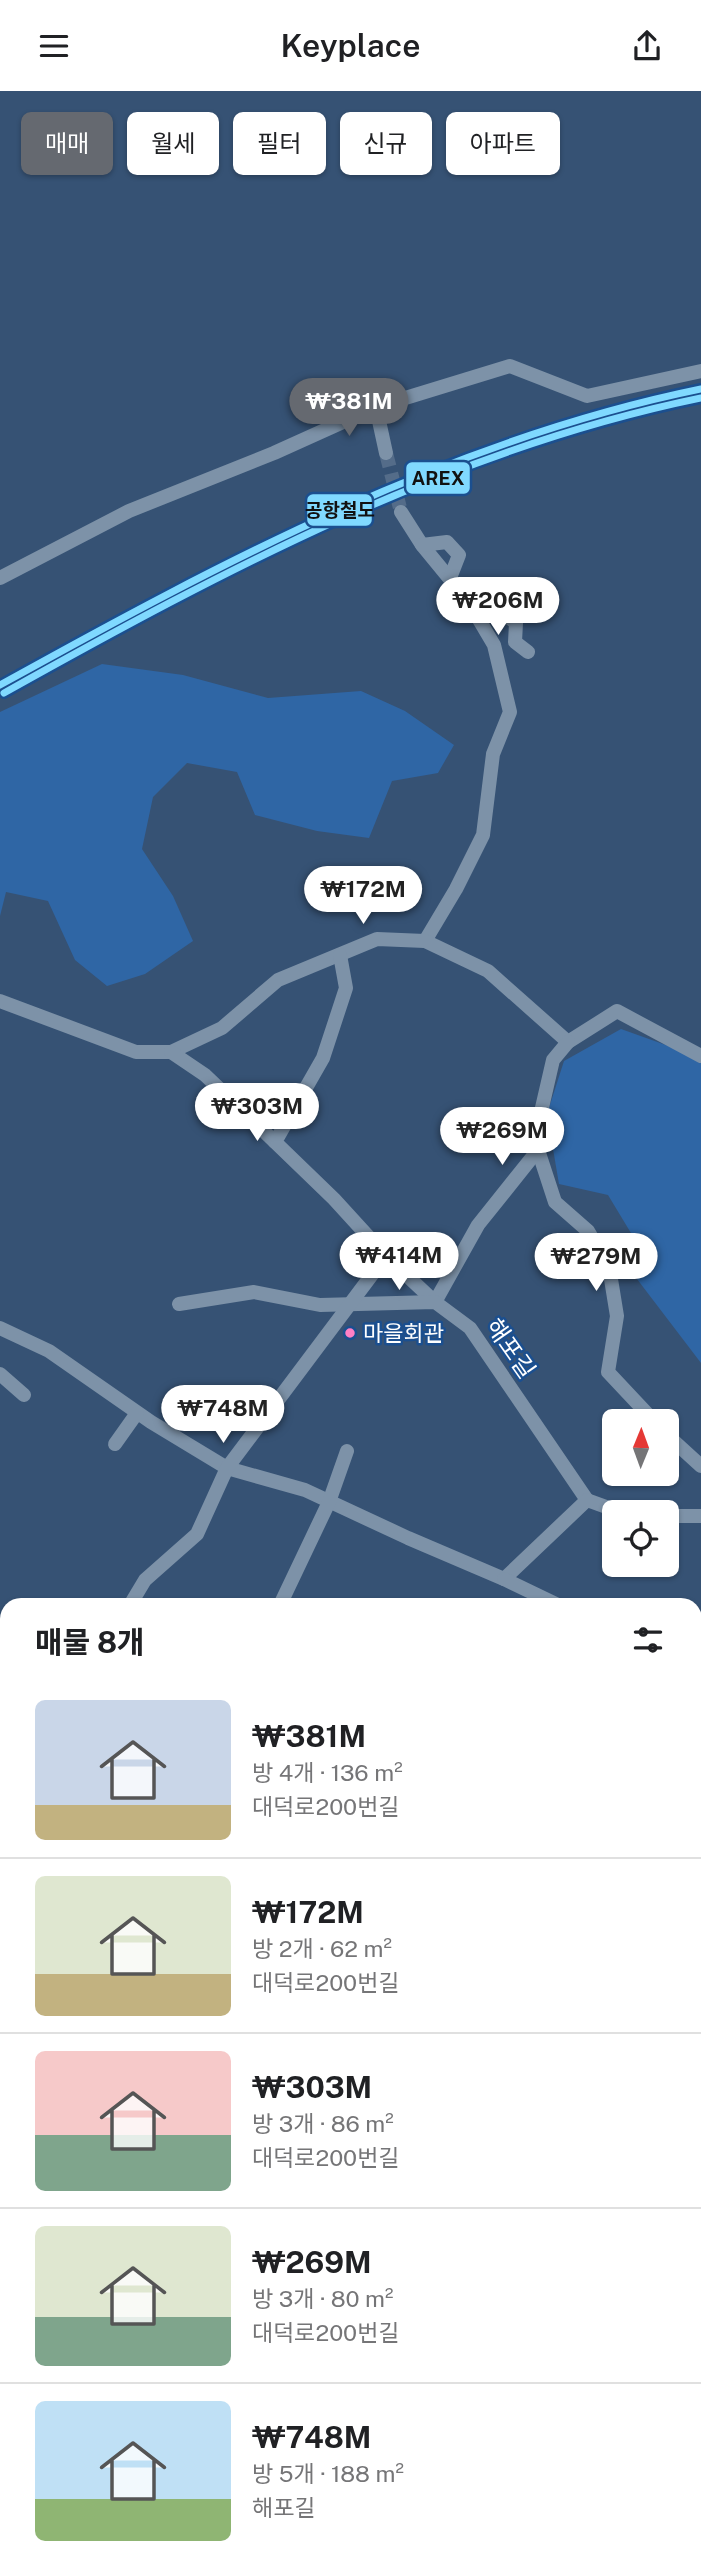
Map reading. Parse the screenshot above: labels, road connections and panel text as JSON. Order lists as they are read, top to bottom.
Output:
{
  "streets": {
    "street": ["해포길"]
  },
  "places": ["마을회관"],
  "lines": ["transit line 공항철도", "transit line AREX"],
  "north": "top",
  "page": {
    "header": "Keyplace",
    "chip": [
      "매매",
      "월세",
      "필터",
      "신규",
      "아파트"
    ],
    "price": [
      "₩381M",
      "₩206M",
      "₩172M",
      "₩303M",
      "₩269M",
      "₩414M",
      "₩279M",
      "₩748M"
    ],
    "heading": "매물 8개",
    "list": [
      {
        "name": "₩381M",
        "note": "방 4개 · 136 m² · 대덕로200번길"
      },
      {
        "name": "₩172M",
        "note": "방 2개 · 62 m² · 대덕로200번길"
      },
      {
        "name": "₩303M",
        "note": "방 3개 · 86 m² · 대덕로200번길"
      },
      {
        "name": "₩269M",
        "note": "방 3개 · 80 m² · 대덕로200번길"
      },
      {
        "name": "₩748M",
        "note": "방 5개 · 188 m² · 해포길"
      }
    ]
  }
}
